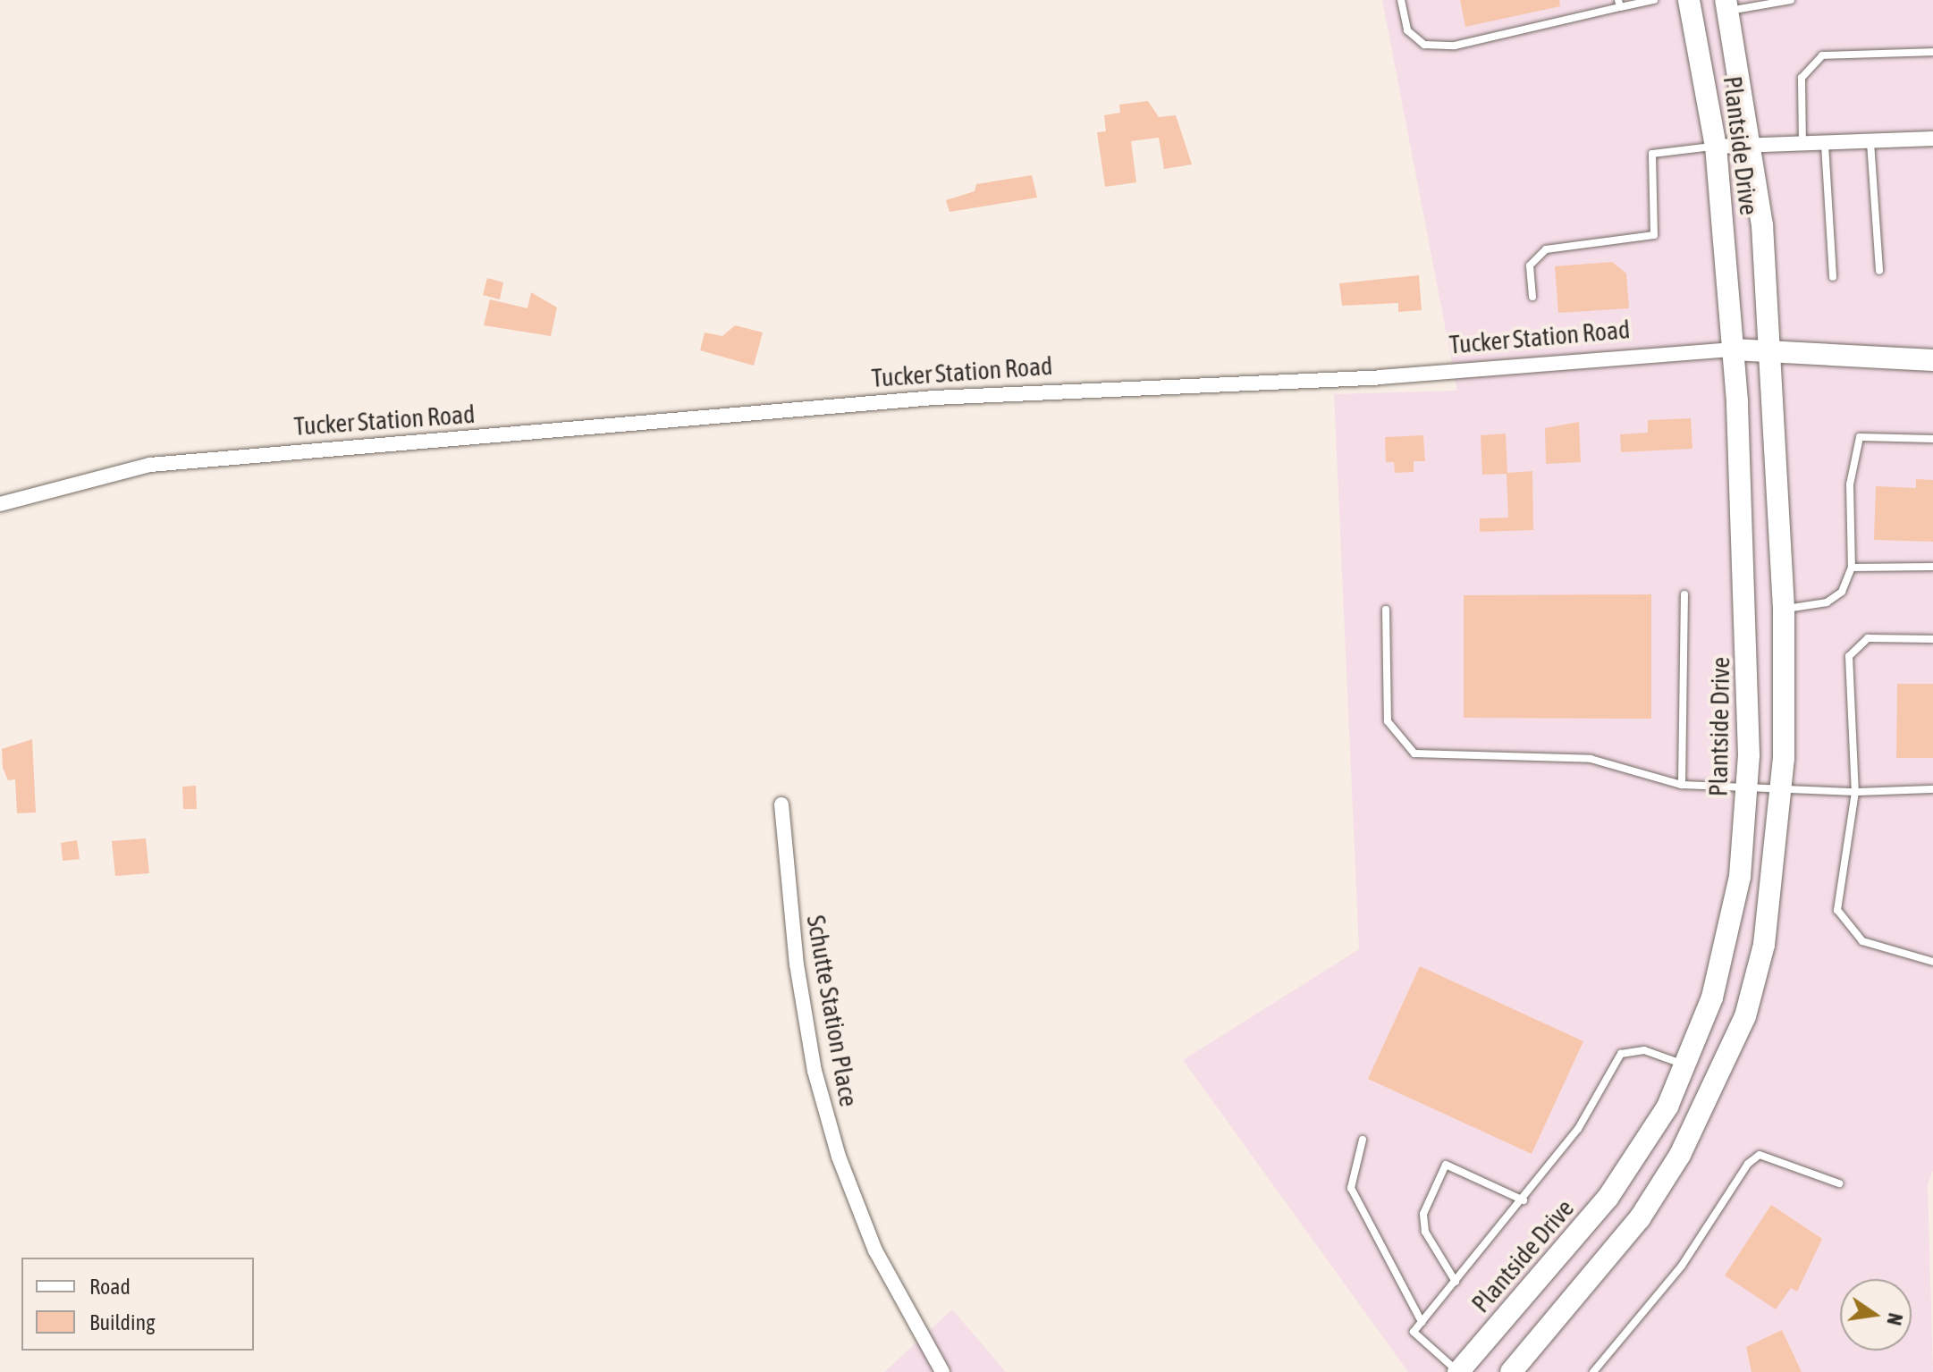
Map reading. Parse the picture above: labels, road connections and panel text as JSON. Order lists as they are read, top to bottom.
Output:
{
  "streets": {
    "street": ["Plantside Drive", "Tucker Station Road", "Schutte Station Place"]
  },
  "crossings": [
    ["Plantside Drive", "Tucker Station Road"]
  ],
  "legend": ["Road", "Building"],
  "north": "right"
}
